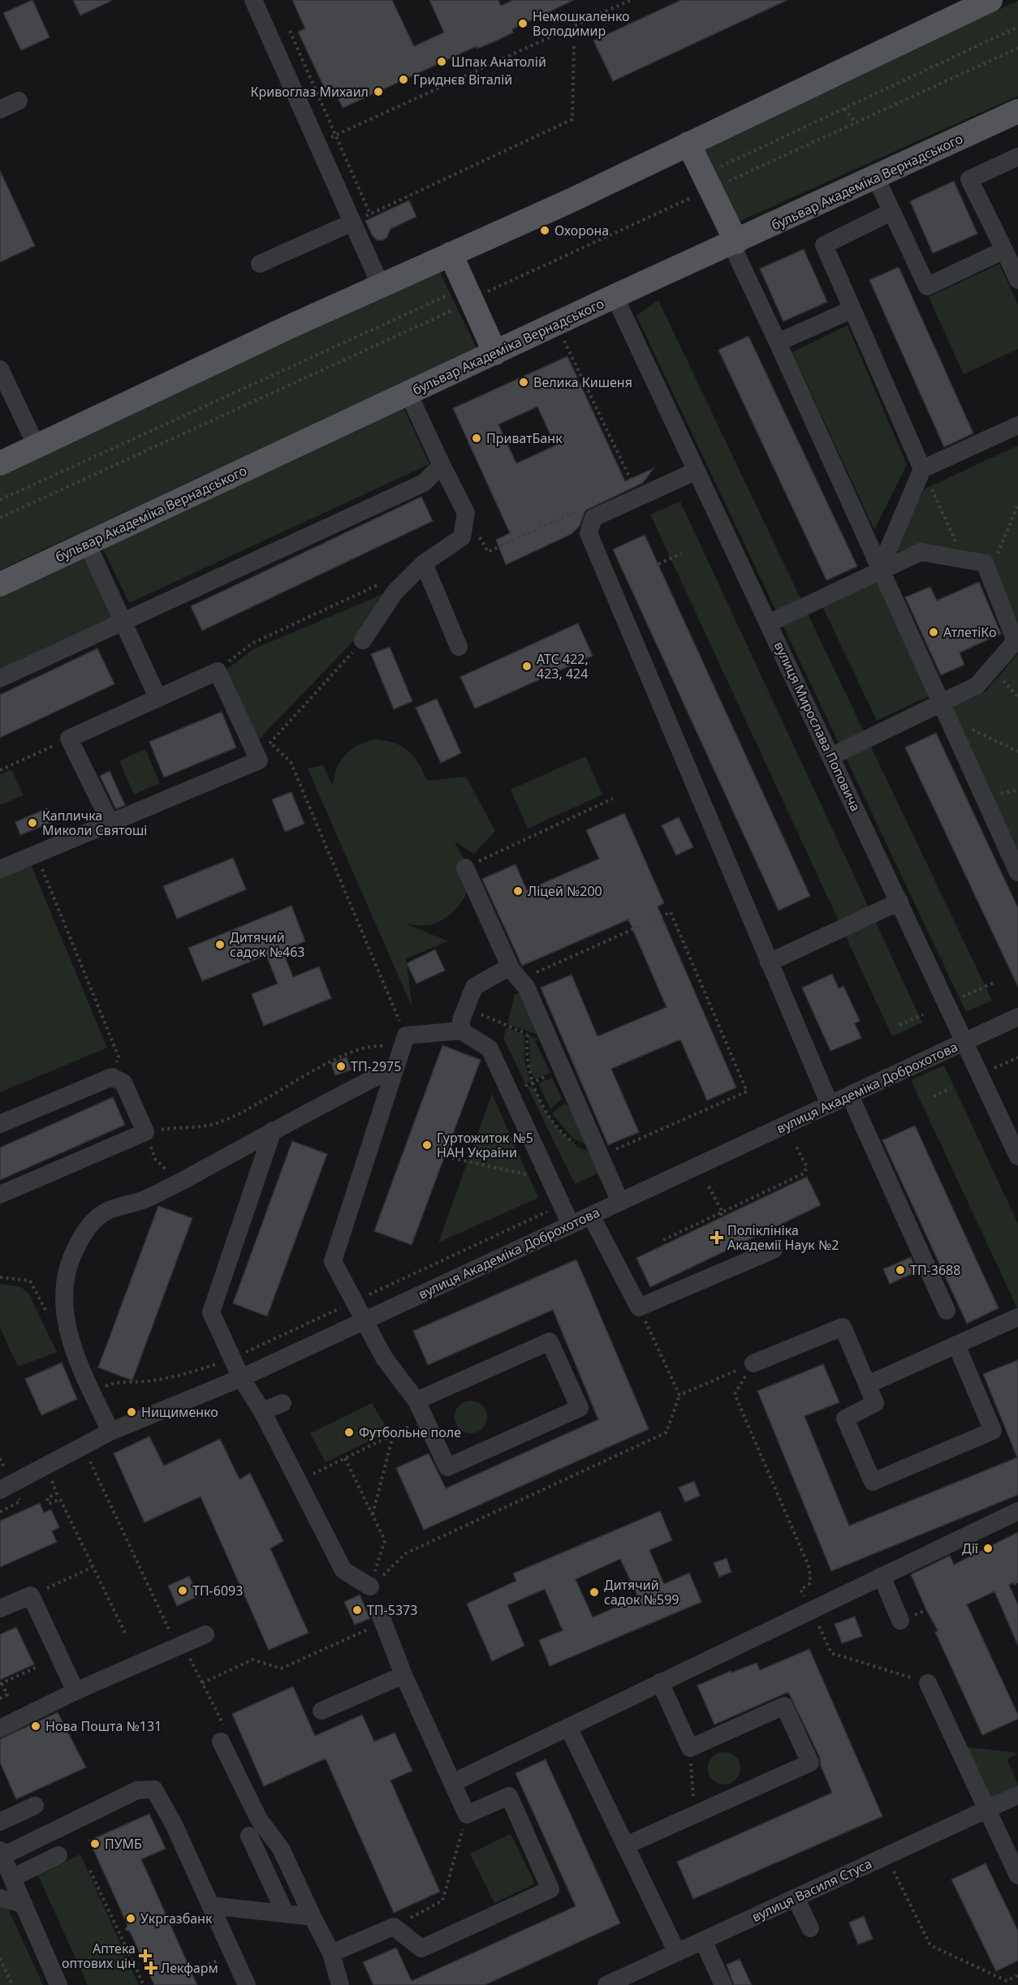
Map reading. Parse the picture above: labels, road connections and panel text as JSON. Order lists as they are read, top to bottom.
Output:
{
  "streets": {
    "main road": ["бульвар Академіка Вернадського"],
    "street": ["вулиця Мирослава Поповича", "вулиця Академіка Доброхотова", "вулиця Василя Стуса"]
  },
  "crossings": [
    ["бульвар Академіка Вернадського", "вулиця Мирослава Поповича"],
    ["вулиця Мирослава Поповича", "вулиця Академіка Доброхотова"]
  ],
  "places": {
    "other": [
      "Немошкаленко Володимир",
      "Шпак Анатолій",
      "Гриднєв Віталій",
      "Кривоглаз Михаил",
      "Охорона",
      "Велика Кишеня",
      "ПриватБанк",
      "АтлетіКо",
      "АТС 422, 423, 424",
      "Капличка Миколи Святоші",
      "Ліцей №200",
      "Дитячий садок №463",
      "ТП-2975",
      "Гуртожиток №5 НАН України",
      "ТП-3688",
      "Нищименко",
      "Футбольне поле",
      "Дії",
      "ТП-6093",
      "Дитячий садок №599",
      "ТП-5373",
      "Нова Пошта №131",
      "ПУМБ",
      "Укргазбанк"
    ],
    "health": ["Поліклініка Академії Наук №2", "Аптека оптових цін", "Лекфарм"]
  }
}
